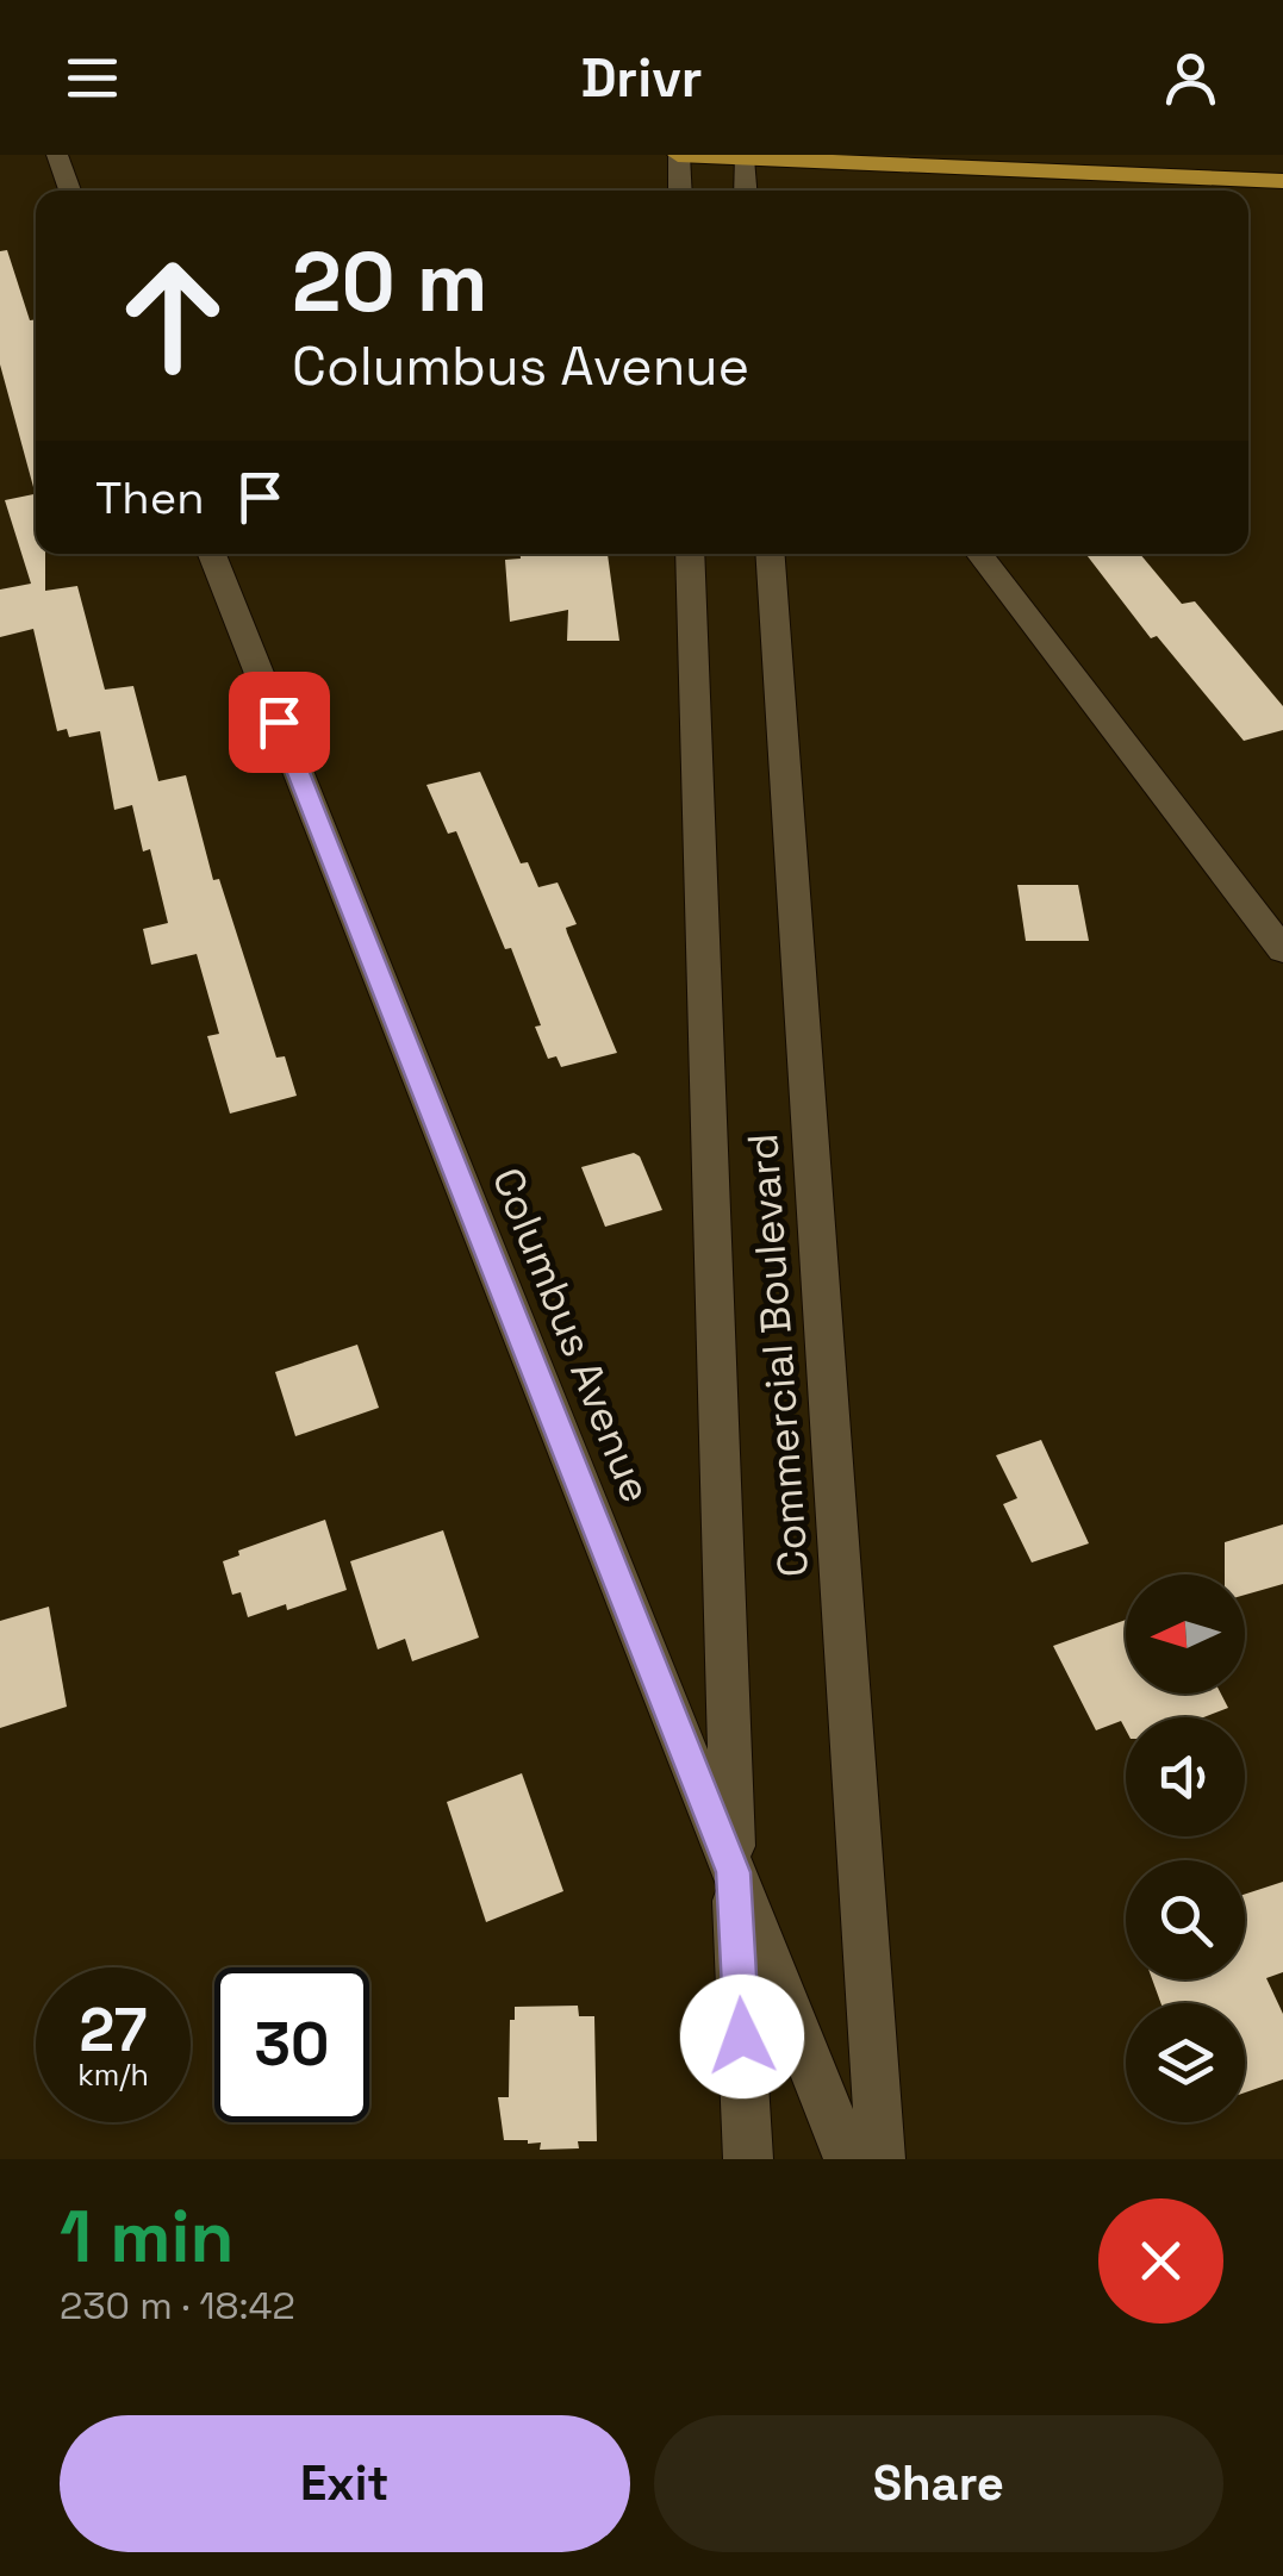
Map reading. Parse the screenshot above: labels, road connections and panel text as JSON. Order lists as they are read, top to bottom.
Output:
{
  "streets": {
    "street": ["Columbus Avenue", "Commercial Boulevard"]
  },
  "crossings": [
    ["Columbus Avenue", "Commercial Boulevard"]
  ],
  "north": "left",
  "page": {
    "header": "Drivr",
    "turn": ["20 m", "Columbus Avenue"],
    "then": "Then",
    "speed": "27 km/h",
    "limit": "30",
    "heading": ["1 min", "230 m · 18:42"],
    "buttons": ["Exit", "Share"]
  }
}
